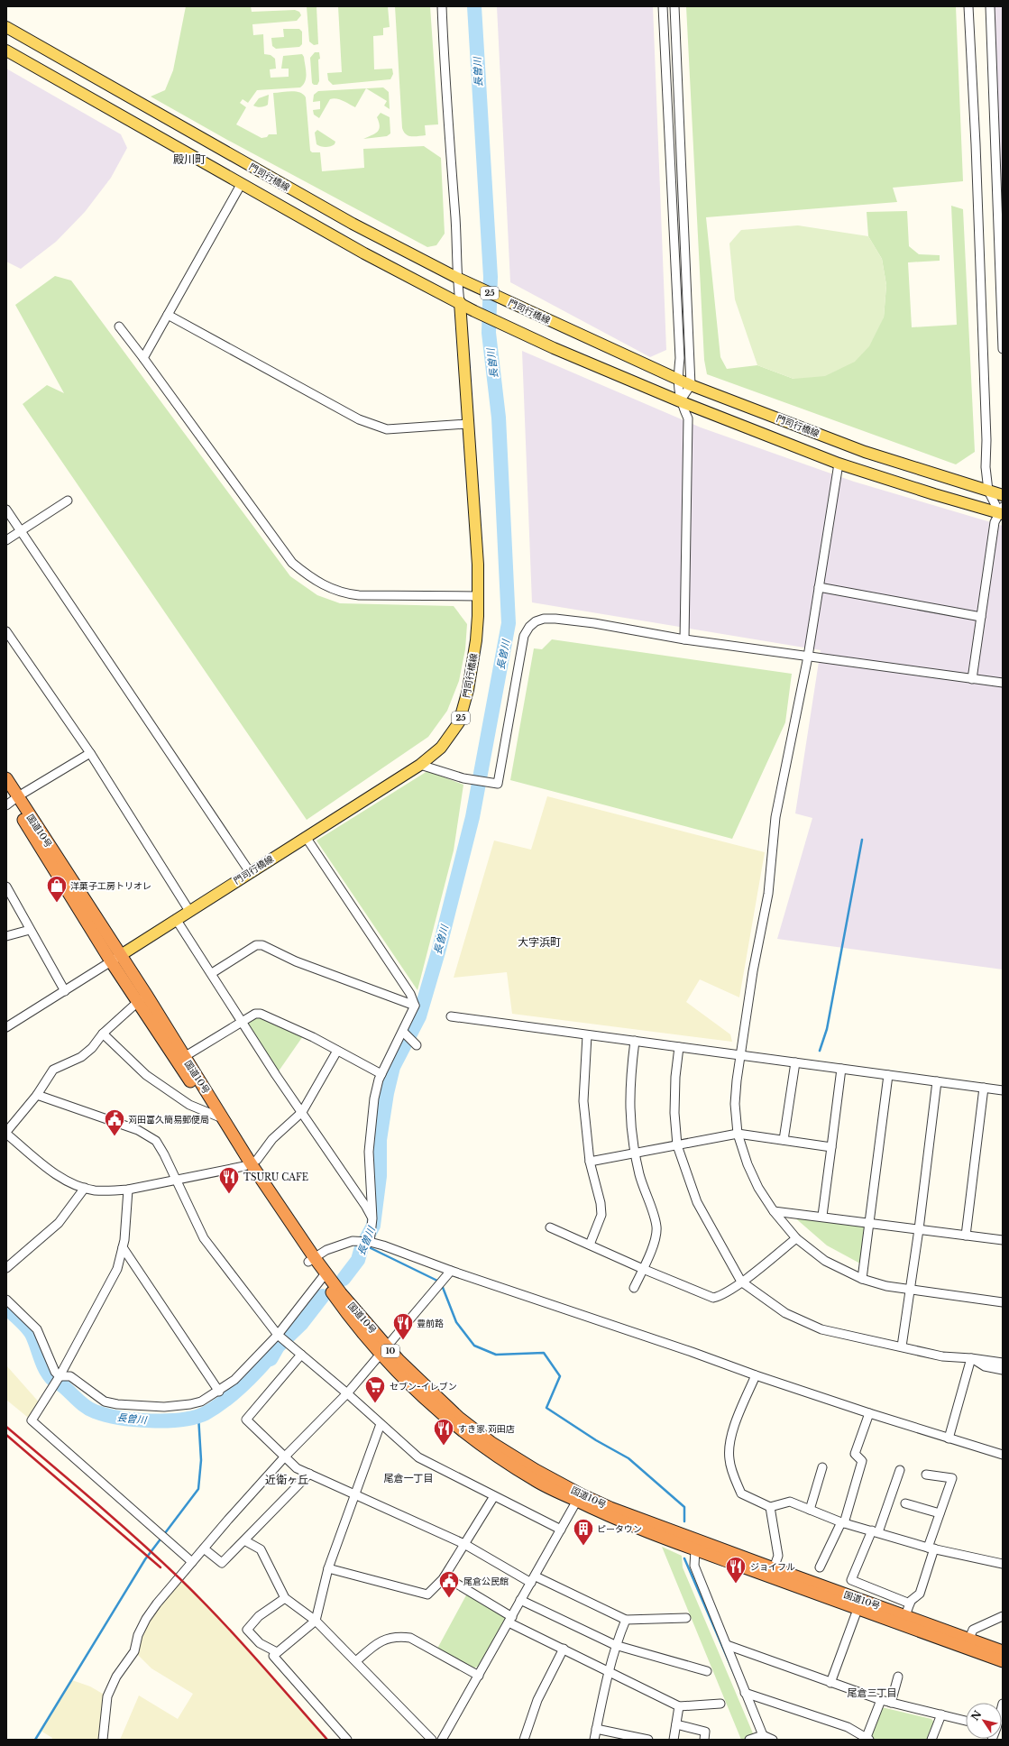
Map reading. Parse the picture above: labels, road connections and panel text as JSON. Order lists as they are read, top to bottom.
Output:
{
  "streets": {
    "highway": ["国道10号", "10"],
    "main road": ["門司行橋線", "25"]
  },
  "crossings": [
    ["門司行橋線", "25"],
    ["門司行橋線", "国道10号"]
  ],
  "districts": [
    "殿川町",
    "大字浜町",
    "尾倉一丁目",
    "近衛ヶ丘",
    "尾倉三丁目"
  ],
  "water": ["長曽川"],
  "places": {
    "shop": ["洋菓子工房トリオレ"],
    "public building": ["苅田富久簡易郵便局", "尾倉公民館"],
    "restaurant": [
      "TSURU CAFE",
      "豊前路",
      "すき家 苅田店",
      "ジョイフル"
    ],
    "supermarket": ["セブン-イレブン"],
    "building": ["ピータウン"]
  },
  "north": "top left"
}
